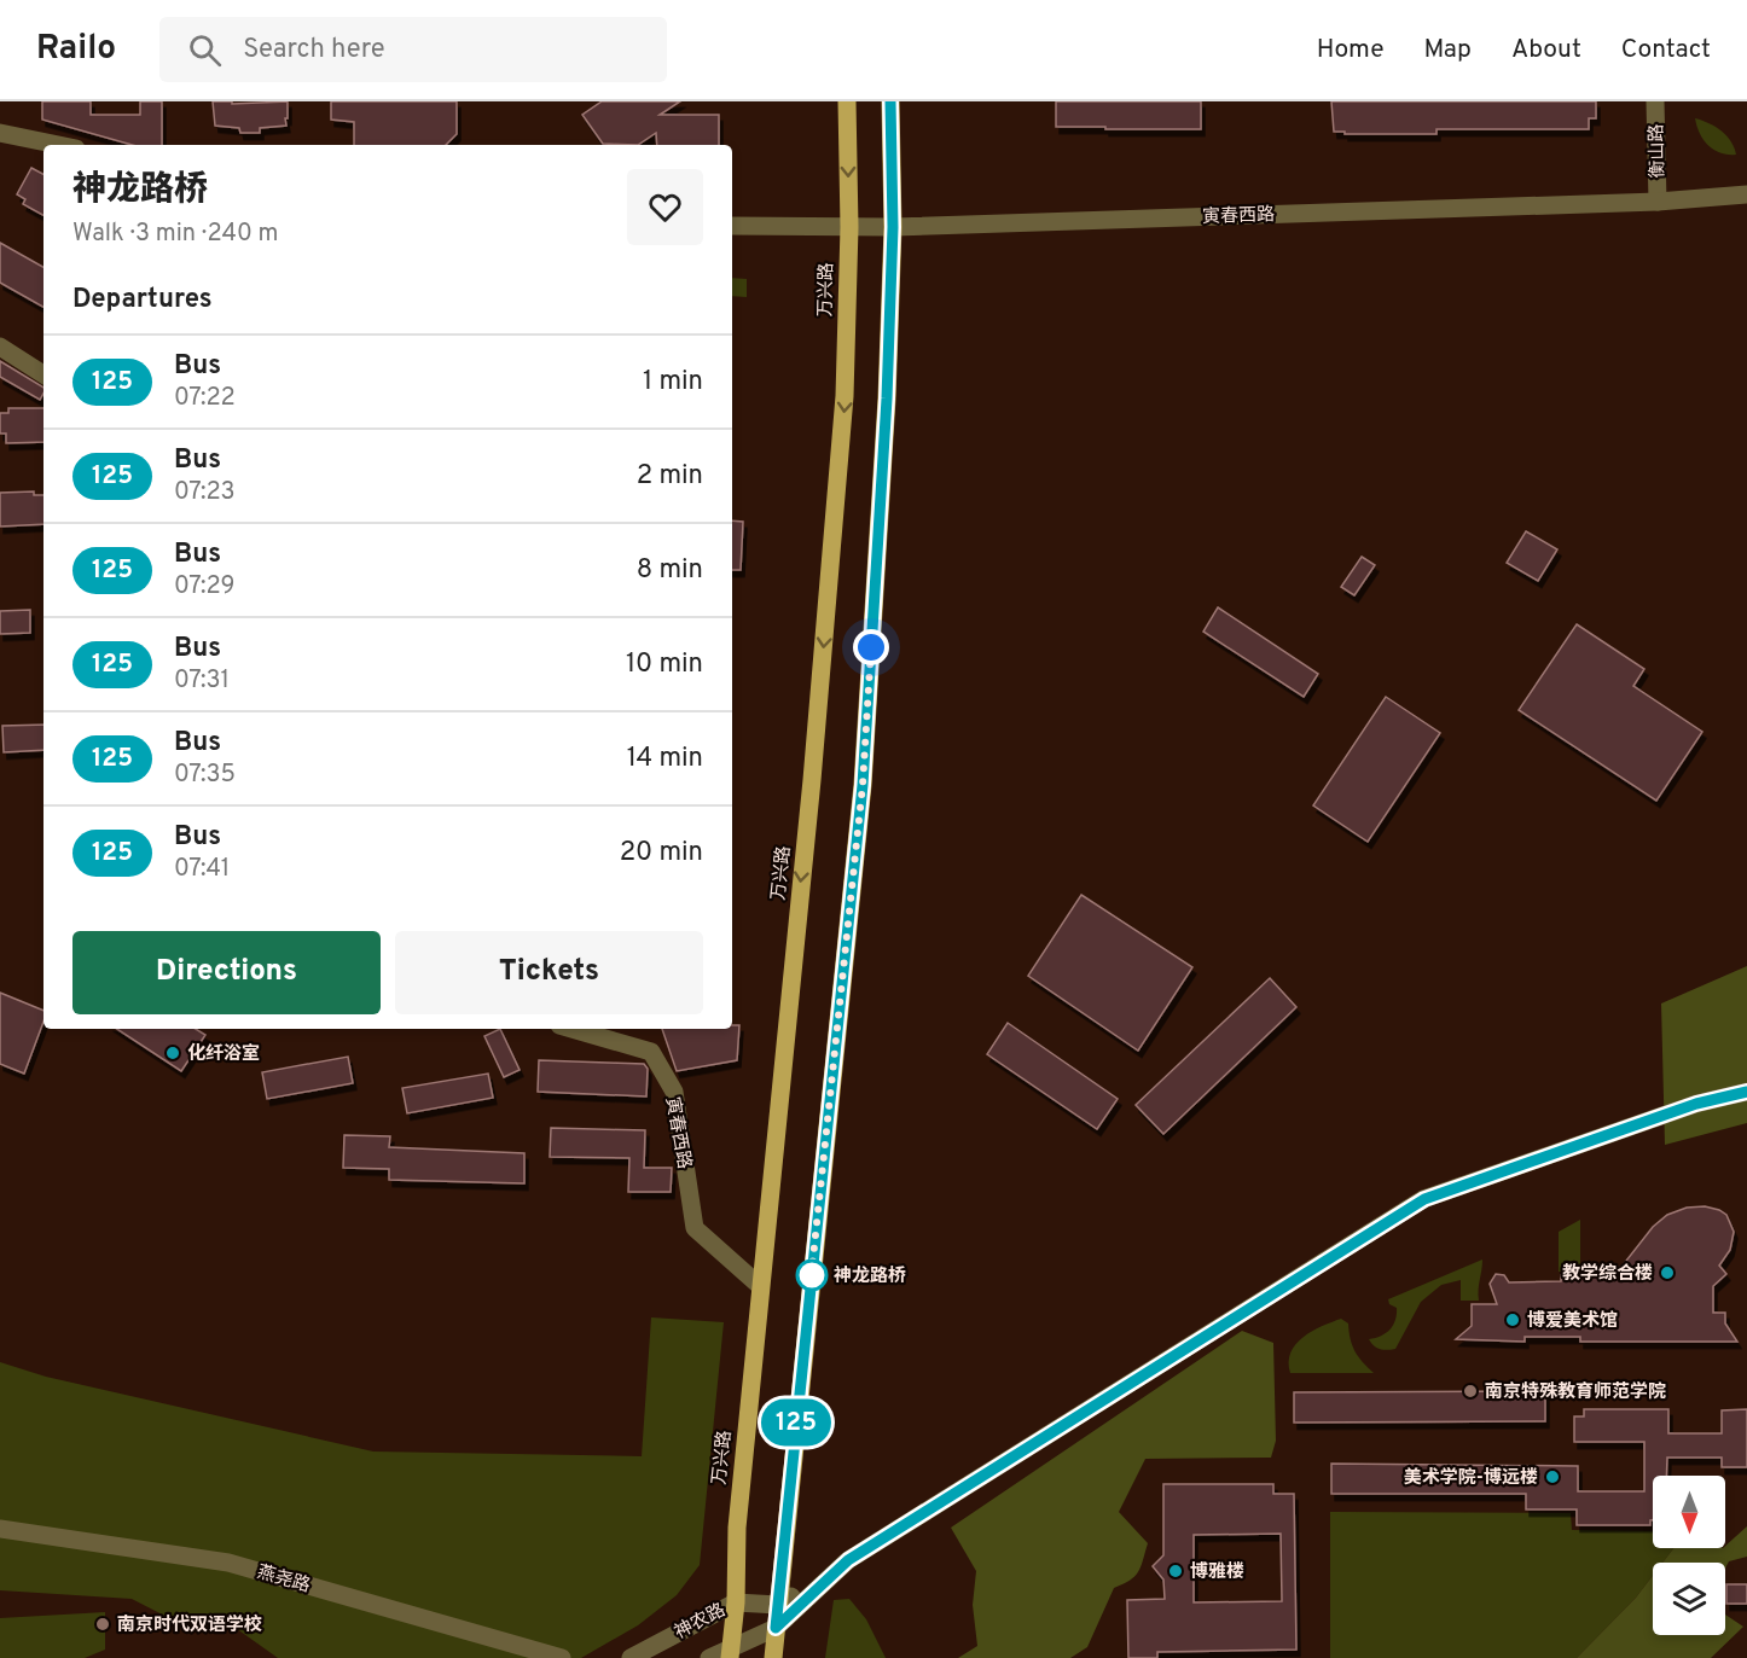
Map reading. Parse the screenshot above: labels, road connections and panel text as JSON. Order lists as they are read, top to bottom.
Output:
{
  "streets": {
    "main road": ["万兴路"],
    "street": [
      "衡山路",
      "寅春西路",
      "燕尧路",
      "神农路"
    ]
  },
  "crossings": [
    ["衡山路", "寅春西路"],
    ["寅春西路", "万兴路"],
    ["万兴路", "神农路"]
  ],
  "places": [
    "化纤浴室",
    "教学综合楼",
    "神龙路桥",
    "博爱美术馆",
    "南京特殊教育师范学院",
    "美术学院-博远楼",
    "博雅楼",
    "南京时代双语学校"
  ],
  "lines": ["bus line 125"],
  "north": "bottom",
  "page": {
    "header": "Railo",
    "search": "Search here",
    "nav": [
      "Home",
      "Map",
      "About",
      "Contact"
    ],
    "on_map": "125",
    "heading": [
      ["神龙路桥", "Walk · 3 min · 240 m"],
      "Departures"
    ],
    "list": [
      {
        "mark": "125",
        "name": "Bus",
        "note": "07:22",
        "value": "1 min"
      },
      {
        "mark": "125",
        "name": "Bus",
        "note": "07:23",
        "value": "2 min"
      },
      {
        "mark": "125",
        "name": "Bus",
        "note": "07:29",
        "value": "8 min"
      },
      {
        "mark": "125",
        "name": "Bus",
        "note": "07:31",
        "value": "10 min"
      },
      {
        "mark": "125",
        "name": "Bus",
        "note": "07:35",
        "value": "14 min"
      },
      {
        "mark": "125",
        "name": "Bus",
        "note": "07:41",
        "value": "20 min"
      }
    ],
    "buttons": ["Directions", "Tickets"]
  }
}
